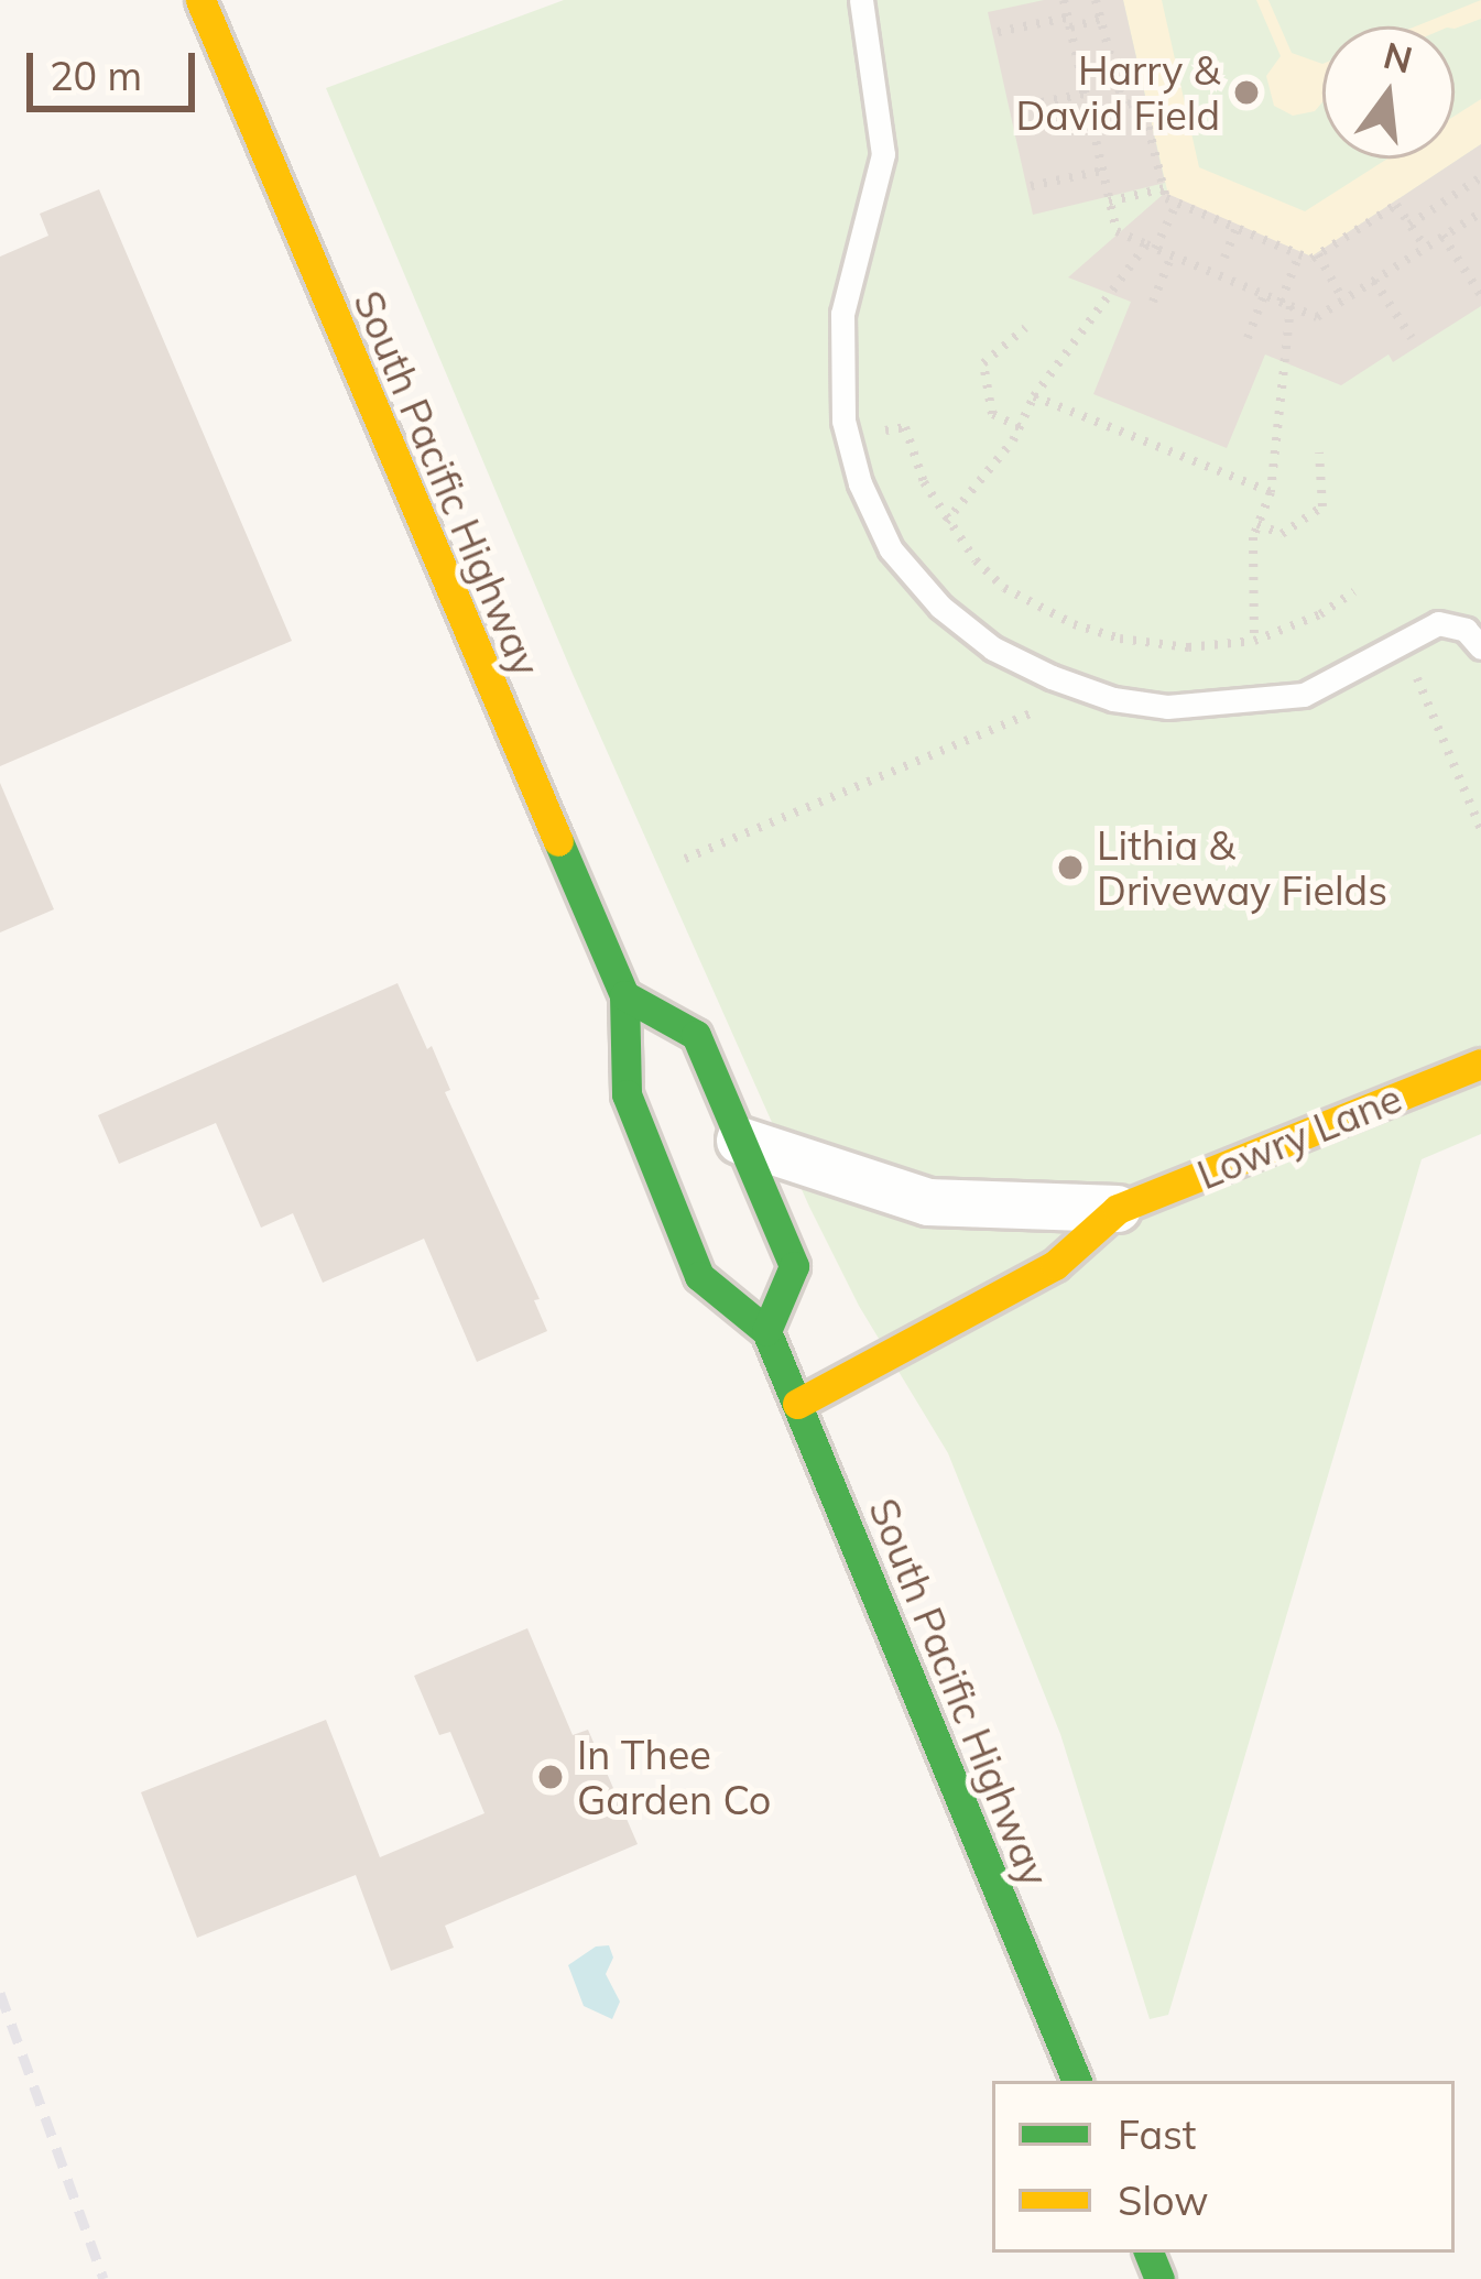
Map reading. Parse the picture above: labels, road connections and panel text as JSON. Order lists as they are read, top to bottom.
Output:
{
  "streets": {
    "main road": ["South Pacific Highway", "Lowry Lane"]
  },
  "crossings": [
    ["South Pacific Highway", "Lowry Lane"]
  ],
  "places": ["Harry & David Field", "Lithia & Driveway Fields", "In Thee Garden Co"],
  "legend": ["Fast", "Slow"],
  "scale_bar": "20 m",
  "north": "top"
}
